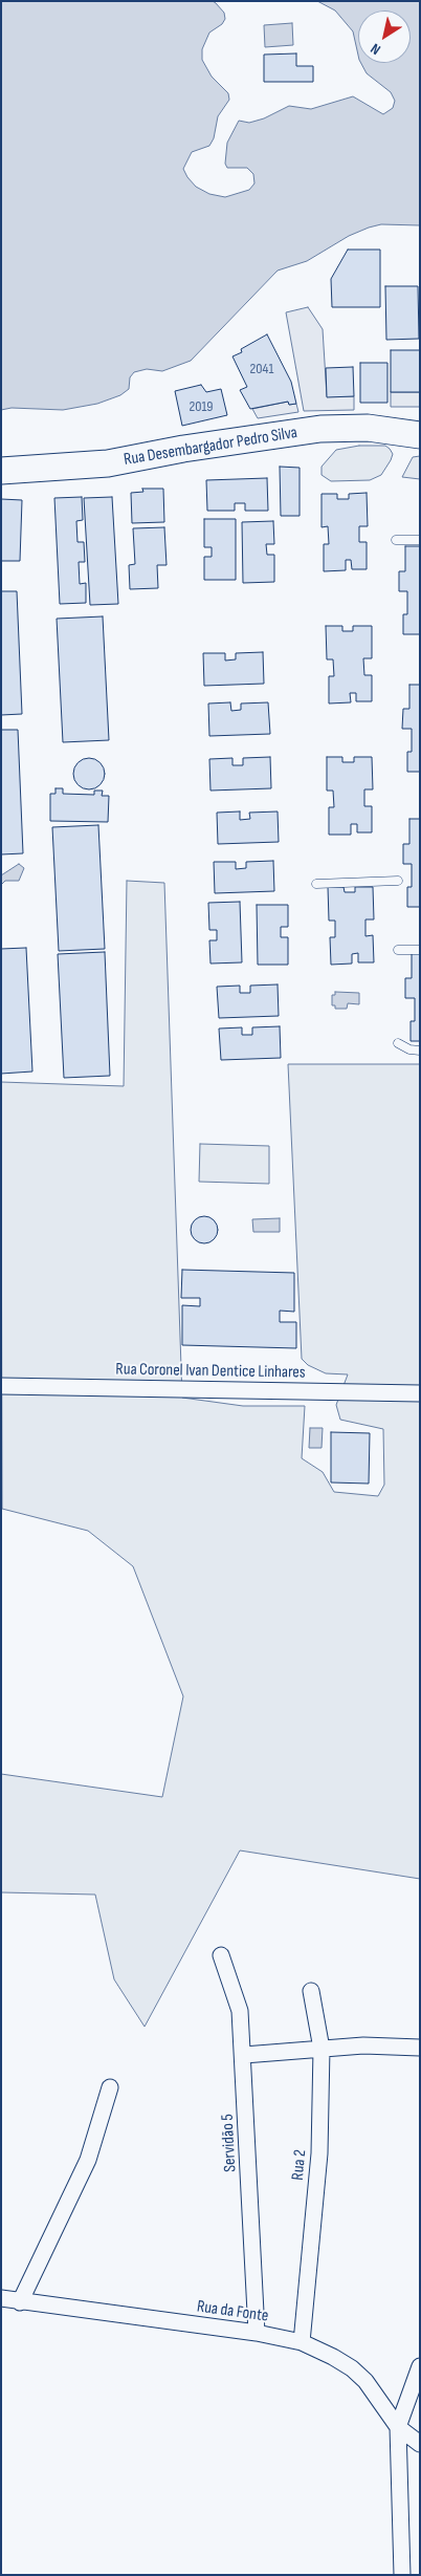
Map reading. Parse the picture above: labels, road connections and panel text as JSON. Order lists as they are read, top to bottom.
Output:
{
  "streets": {
    "main road": ["Rua Desembargador Pedro Silva"],
    "street": [
      "Rua Coronel Ivan Dentice Linhares",
      "Servidão 5",
      "Rua 2",
      "Rua da Fonte"
    ]
  },
  "crossings": [
    ["Servidão 5", "Rua da Fonte"],
    ["Rua 2", "Rua da Fonte"]
  ],
  "house_numbers": ["2041", "2019"],
  "north": "bottom left"
}
